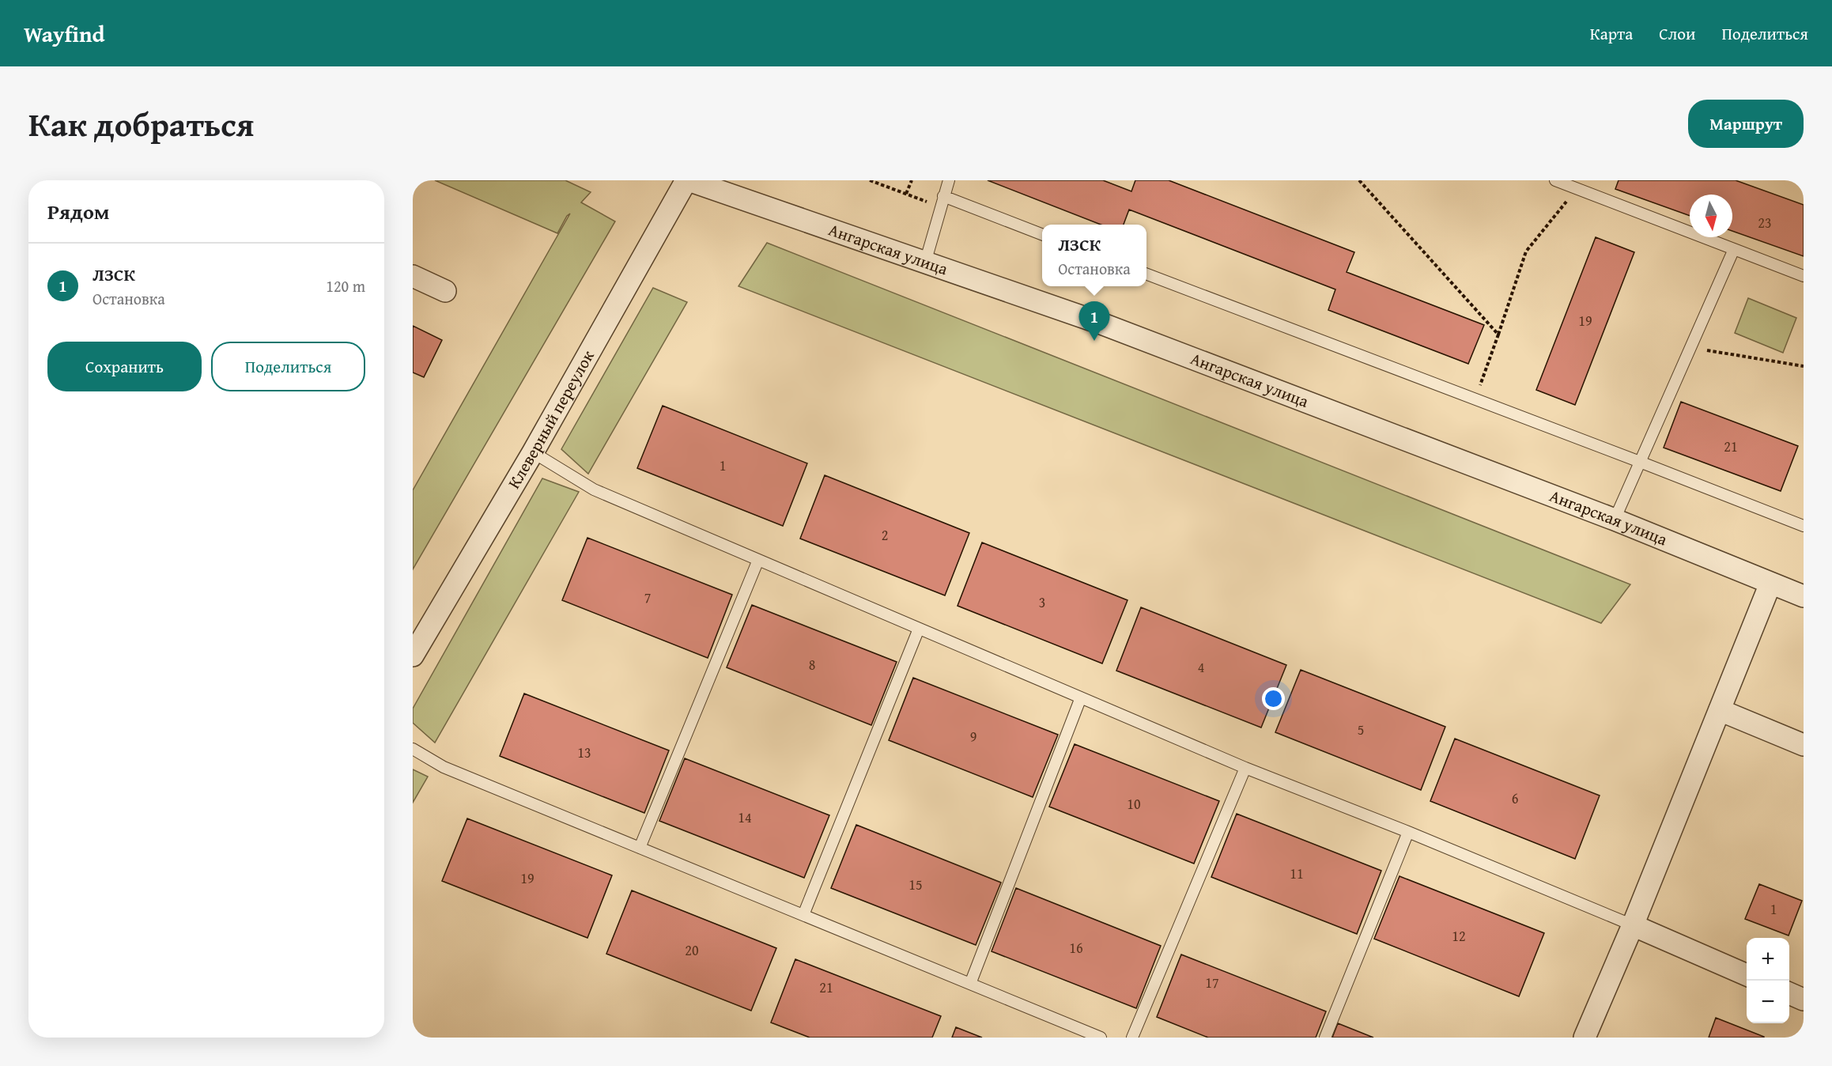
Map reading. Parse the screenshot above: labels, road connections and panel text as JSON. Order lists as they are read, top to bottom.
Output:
{
  "streets": {
    "street": ["Ангарская улица", "Клеверный переулок"]
  },
  "crossings": [
    ["Ангарская улица", "Клеверный переулок"]
  ],
  "house_numbers": [
    "23",
    "19",
    "21",
    "1",
    "2",
    "7",
    "3",
    "8",
    "4",
    "5",
    "9",
    "13",
    "6",
    "10",
    "14",
    "11",
    "19",
    "15",
    "1",
    "12",
    "16",
    "20",
    "17",
    "21"
  ],
  "north": "bottom",
  "page": {
    "header": "Wayfind",
    "nav": ["Карта", "Слои", "Поделиться"],
    "title": "Как добраться",
    "buttons": [
      "Маршрут",
      ["Сохранить", "Поделиться"]
    ],
    "heading": "Рядом",
    "popup": ["ЛЗСК", "Остановка"],
    "list": [
      {
        "mark": "1",
        "name": "ЛЗСК",
        "note": "Остановка",
        "value": "120 m"
      }
    ],
    "pins": "1",
    "map_buttons": ["+", "−"]
  }
}
